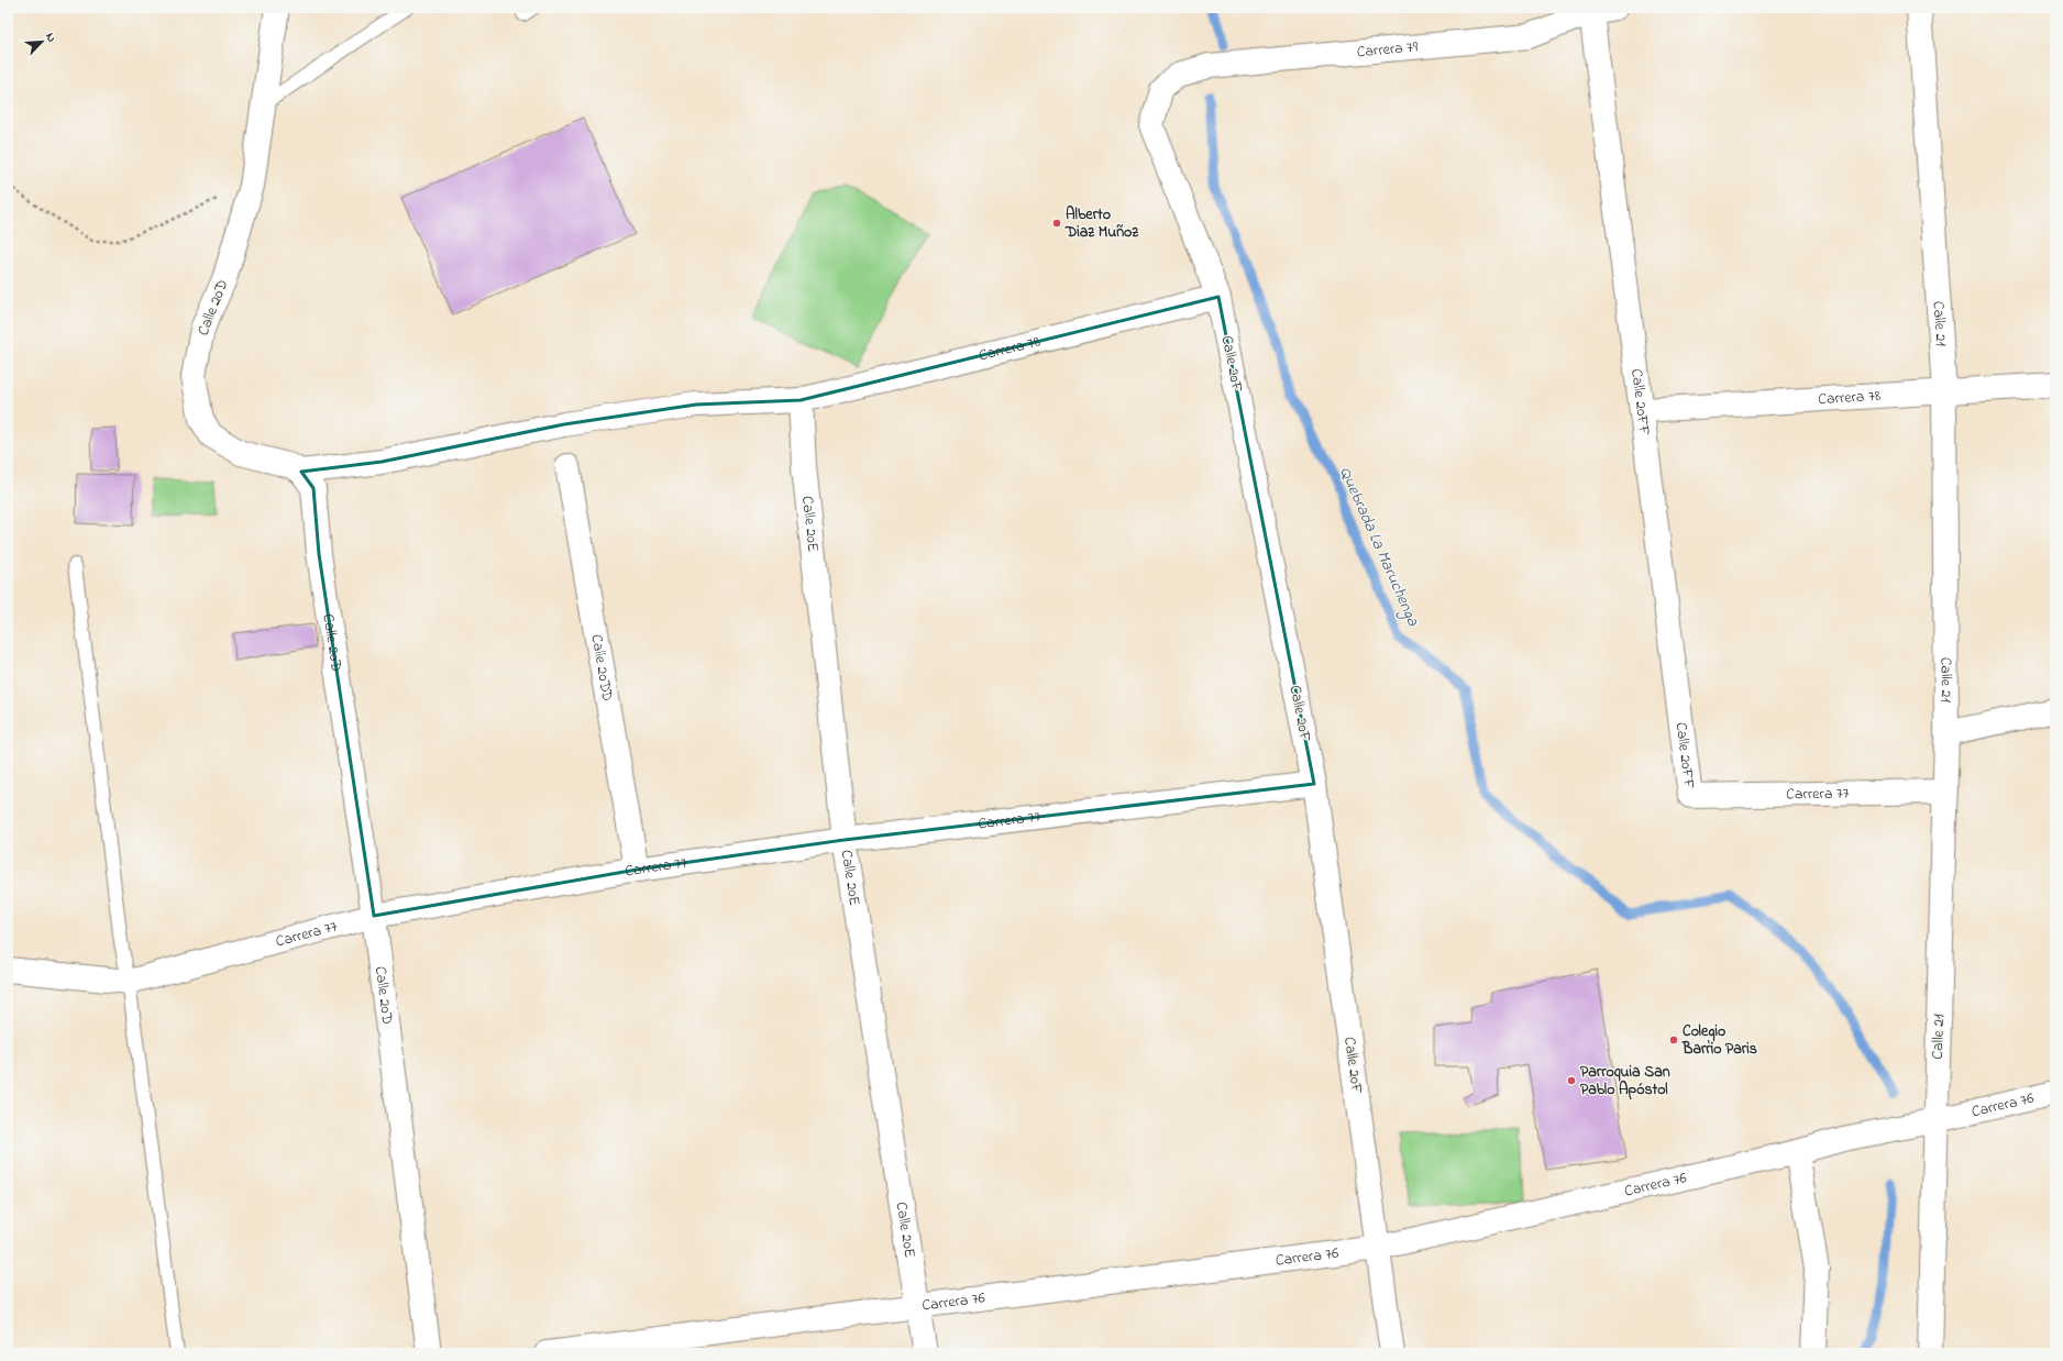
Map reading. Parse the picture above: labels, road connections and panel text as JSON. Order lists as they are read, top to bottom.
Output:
{
  "streets": {
    "street": [
      "Carrera 79",
      "Calle 20D",
      "Calle 21",
      "Carrera 78",
      "Calle 20F",
      "Calle 20FF",
      "Calle 20E",
      "Calle 20DD",
      "Carrera 77",
      "Carrera 76"
    ]
  },
  "crossings": [
    ["Carrera 79", "Calle 20F"],
    ["Carrera 79", "Calle 20FF"],
    ["Calle 20D", "Carrera 78"],
    ["Calle 20D", "Carrera 77"],
    ["Calle 21", "Carrera 78"],
    ["Calle 21", "Carrera 77"],
    ["Calle 21", "Carrera 76"],
    ["Carrera 78", "Calle 20F"],
    ["Carrera 78", "Calle 20FF"],
    ["Carrera 78", "Calle 20E"],
    ["Calle 20F", "Carrera 77"],
    ["Calle 20F", "Carrera 76"],
    ["Calle 20FF", "Carrera 77"],
    ["Calle 20E", "Carrera 77"],
    ["Calle 20E", "Carrera 76"],
    ["Calle 20DD", "Carrera 77"]
  ],
  "water": ["Quebrada La Maruchenga"],
  "places": ["Alberto Diaz Muñoz", "Colegio Barrio Paris", "Parroquia San Pablo Apóstol"],
  "north": "top right"
}
